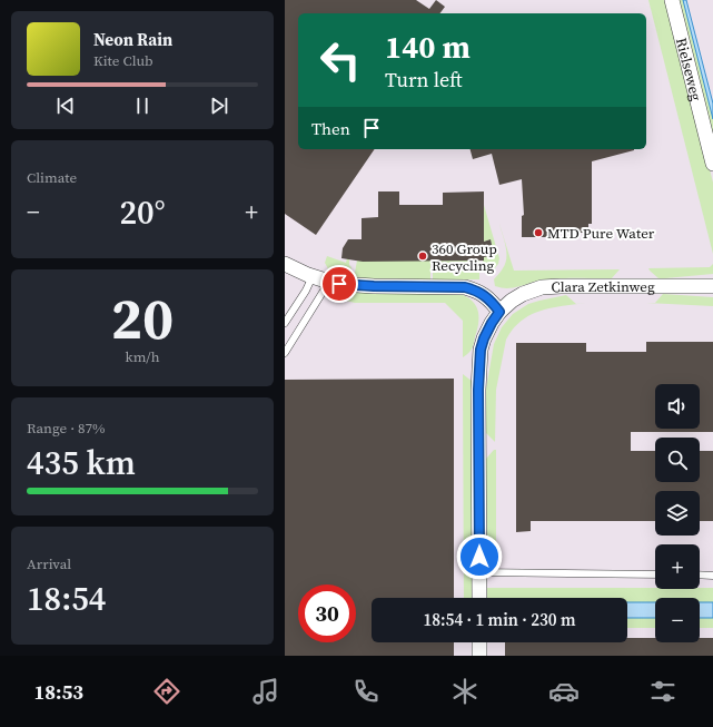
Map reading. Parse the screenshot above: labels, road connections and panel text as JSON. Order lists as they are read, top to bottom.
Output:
{
  "streets": {
    "street": ["Rielseweg", "Clara Zetkinweg"]
  },
  "places": ["MTD Pure Water", "360 Group Recycling"],
  "page": {
    "turn": ["140 m", "Turn left"],
    "song": ["Neon Rain", "Kite Club"],
    "then": "Then",
    "tile": [
      "Climate",
      ["20", "km/h"],
      ["Range · 87%", "435 km"],
      ["Arrival", "18:54"]
    ],
    "heat": ["−", "20°", "+"],
    "map_buttons": ["+", "−"],
    "limit": "30",
    "trip": "18:54 · 1 min · 230 m",
    "tabs": "18:53"
  }
}
